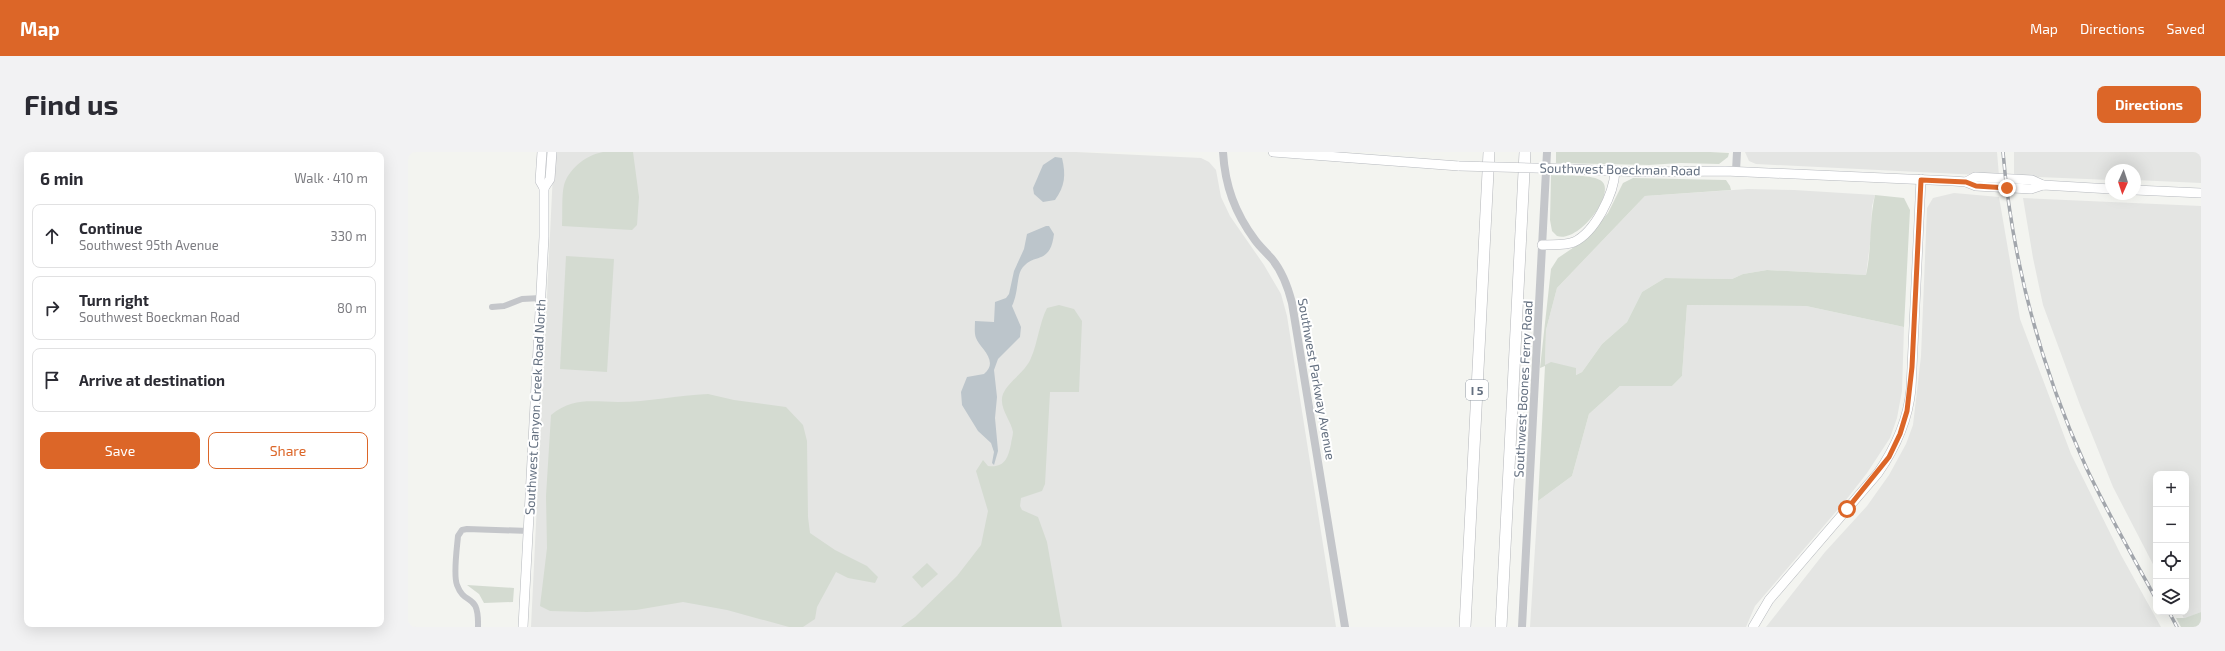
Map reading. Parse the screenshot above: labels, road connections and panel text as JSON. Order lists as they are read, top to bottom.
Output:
{
  "streets": {
    "highway": ["I 5"],
    "main road": ["Southwest Boeckman Road", "Southwest Canyon Creek Road North"],
    "street": ["Southwest Parkway Avenue", "Southwest Boones Ferry Road"]
  },
  "north": "bottom",
  "page": {
    "header": "Map",
    "nav": ["Map", "Directions", "Saved"],
    "buttons": [
      "Directions",
      ["Save", "Share"]
    ],
    "title": "Find us",
    "heading": ["6 min", "Walk · 410 m"],
    "list": [
      ["Continue", "Southwest 95th Avenue", "330 m"],
      ["Turn right", "Southwest Boeckman Road", "80 m"],
      "Arrive at destination"
    ],
    "map_buttons": ["+", "−"]
  }
}
